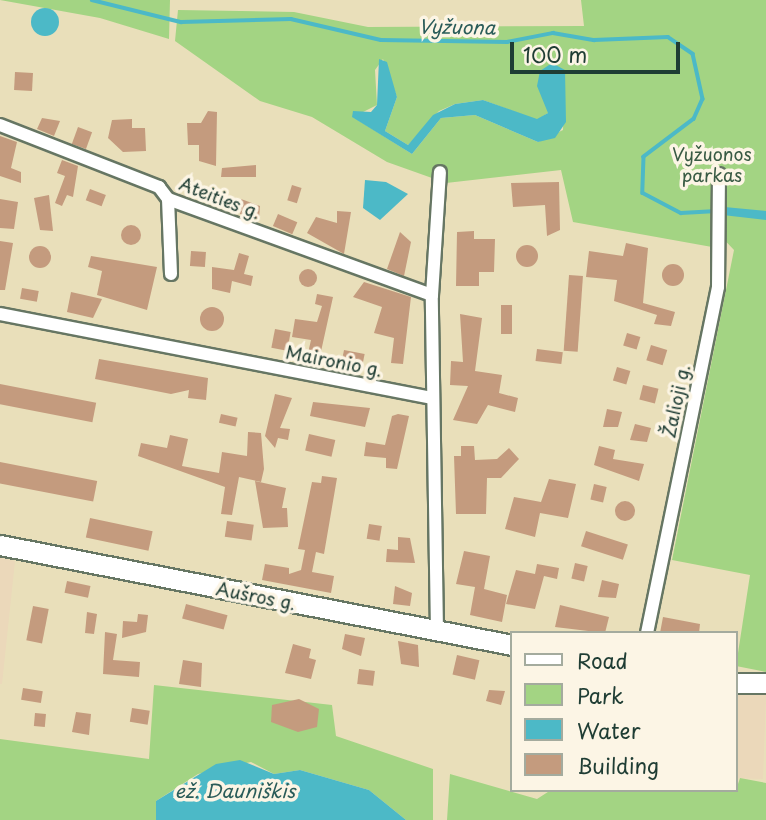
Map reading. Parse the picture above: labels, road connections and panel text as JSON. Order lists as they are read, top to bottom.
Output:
{
  "streets": {
    "street": [
      "Ateities g.",
      "Maironio g.",
      "Žalioji g.",
      "Aušros g."
    ]
  },
  "water": ["Vyžuona", "ež. Dauniškis"],
  "parks": ["Vyžuonos parkas"],
  "legend": [
    "Road",
    "Park",
    "Water",
    "Building"
  ],
  "scale_bar": "100 m"
}
